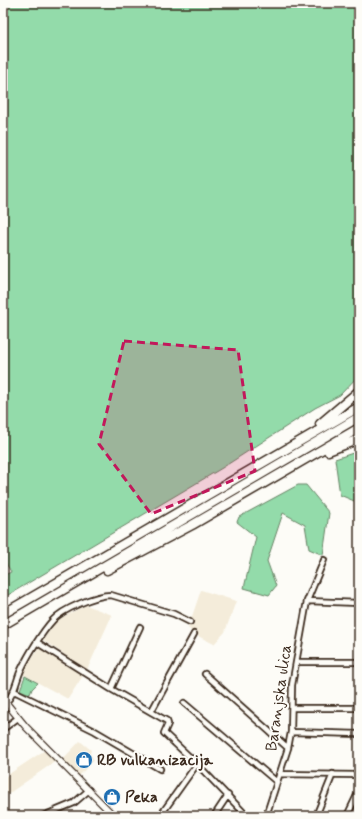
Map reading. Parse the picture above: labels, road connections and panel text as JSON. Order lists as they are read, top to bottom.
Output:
{
  "streets": {
    "street": ["Baranjska ulica"]
  },
  "places": {
    "shop": ["RB vulkanizacija", "Peka"]
  }
}
